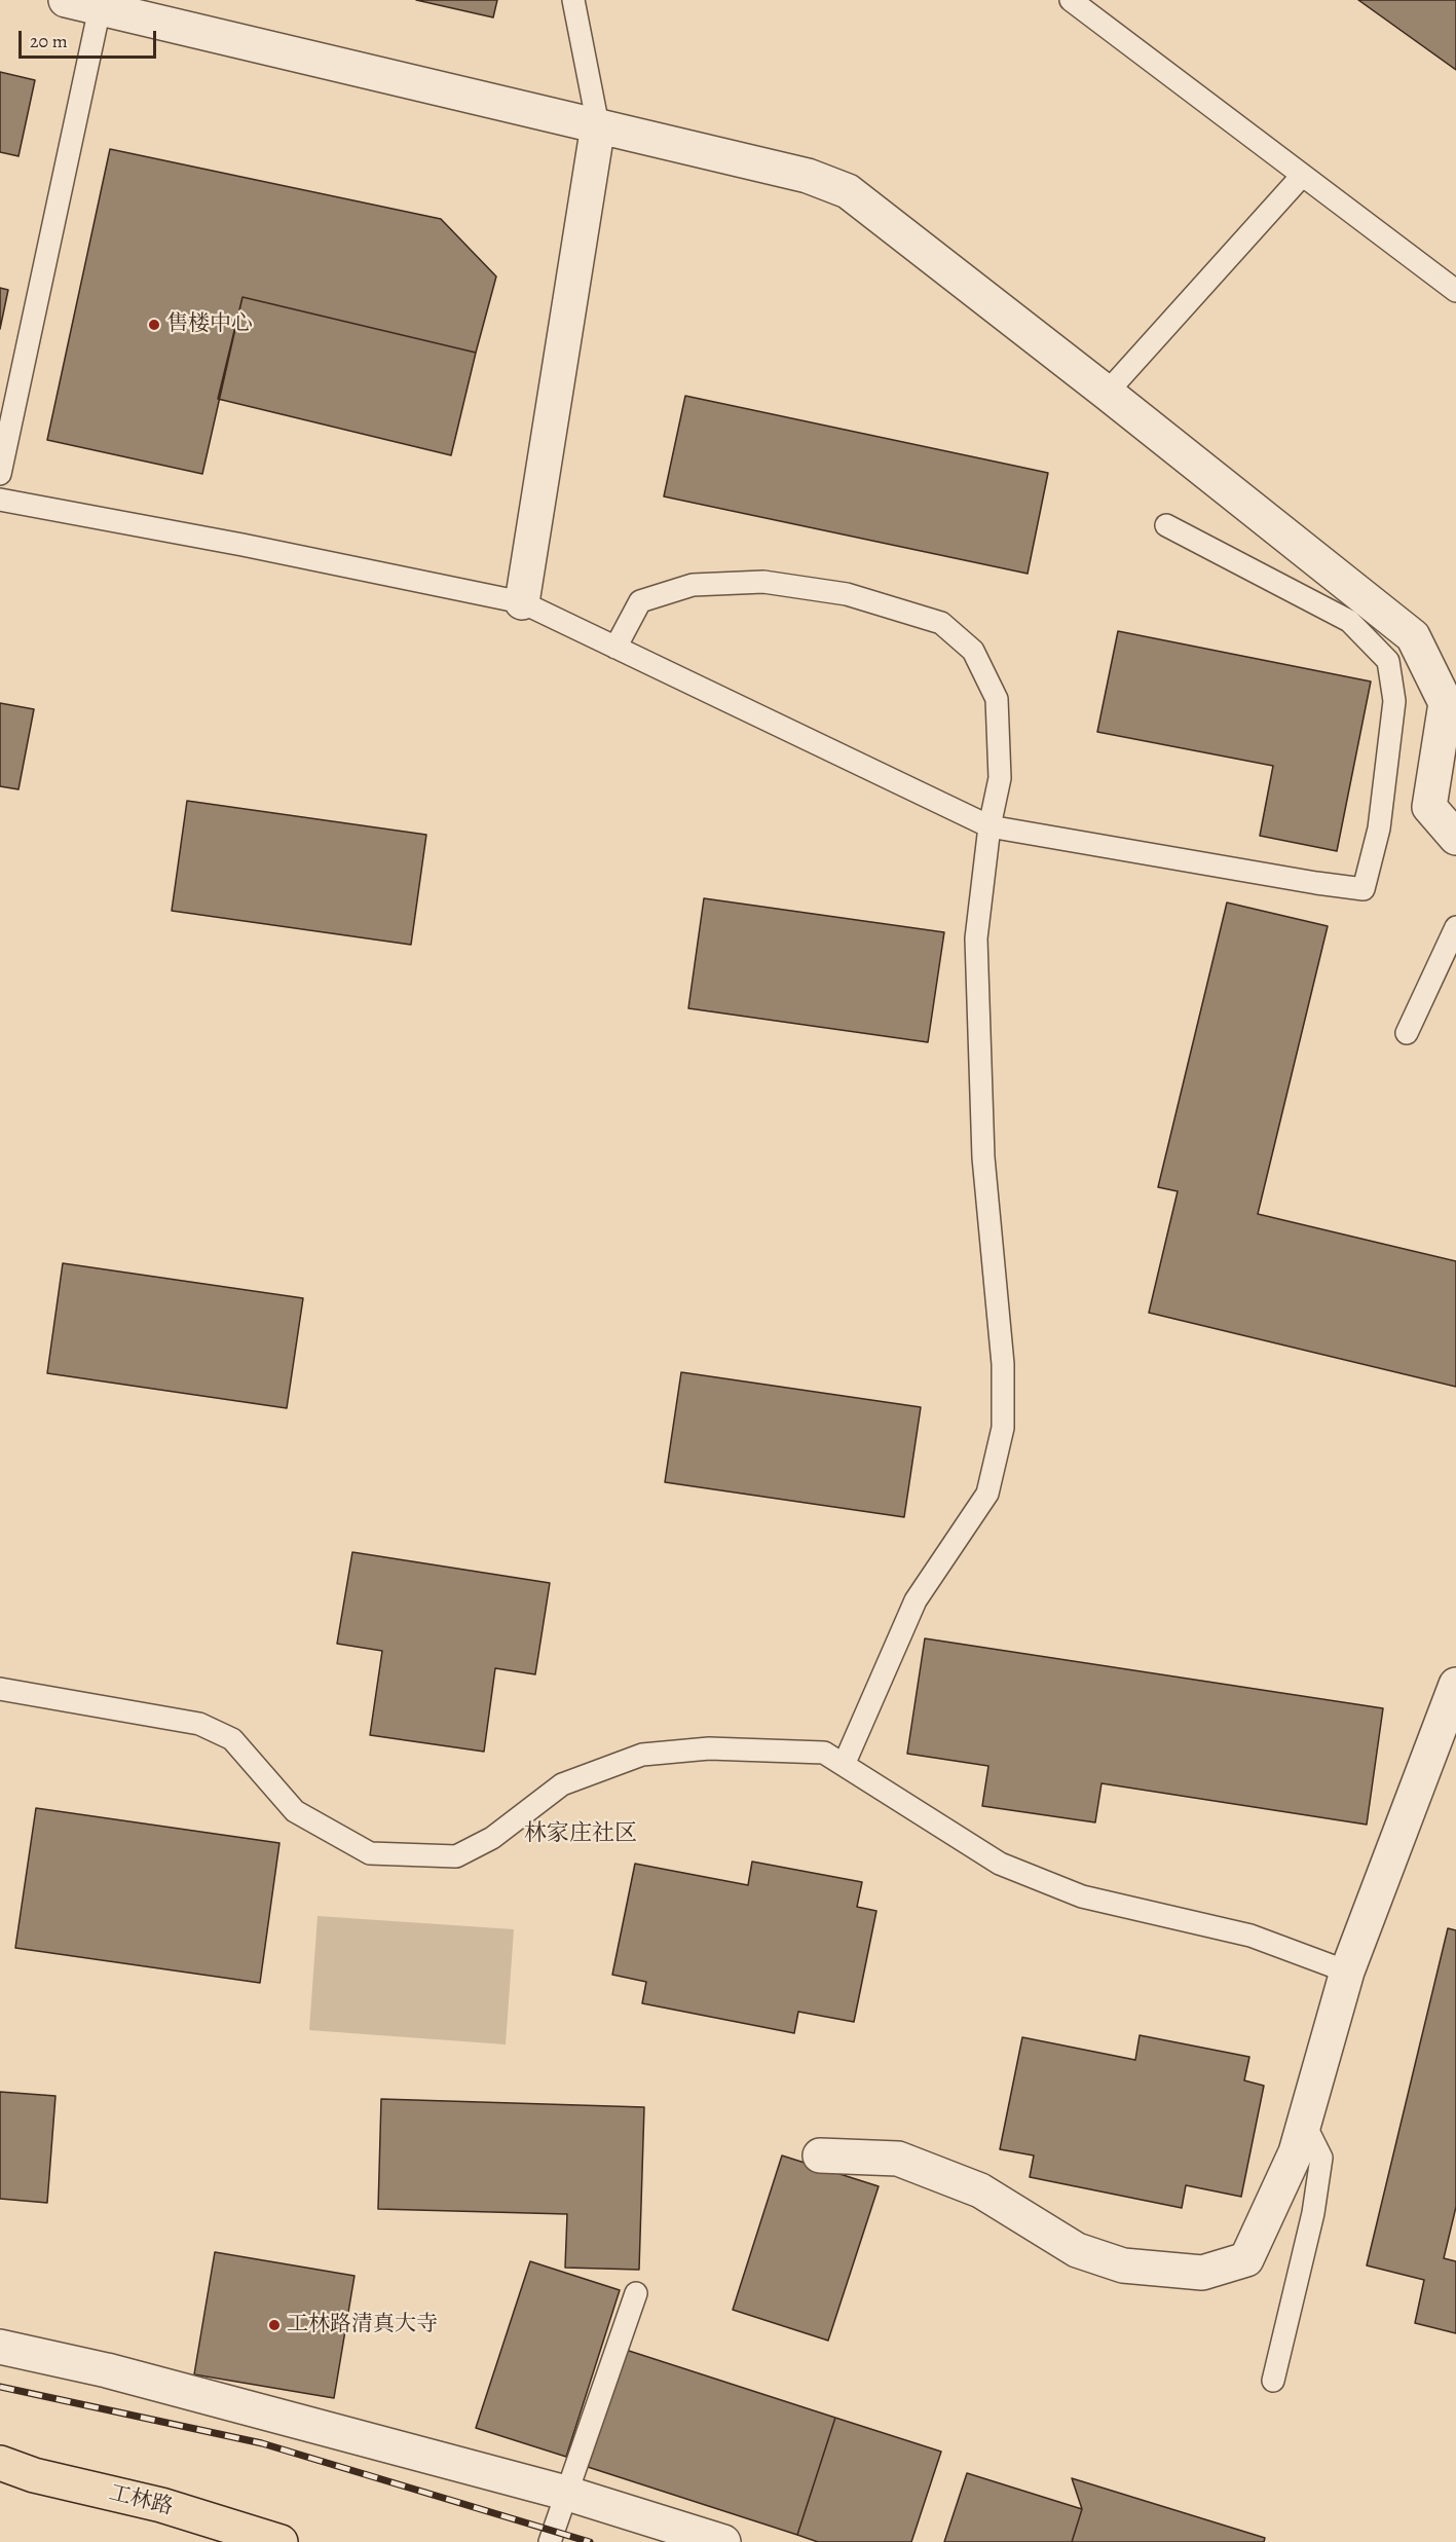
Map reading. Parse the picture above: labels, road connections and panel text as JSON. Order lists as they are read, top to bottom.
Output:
{
  "streets": {
    "highway": ["工林路"]
  },
  "districts": ["林家庄社区"],
  "places": ["售楼中心", "工林路清真大寺"],
  "scale_bar": "20 m"
}
